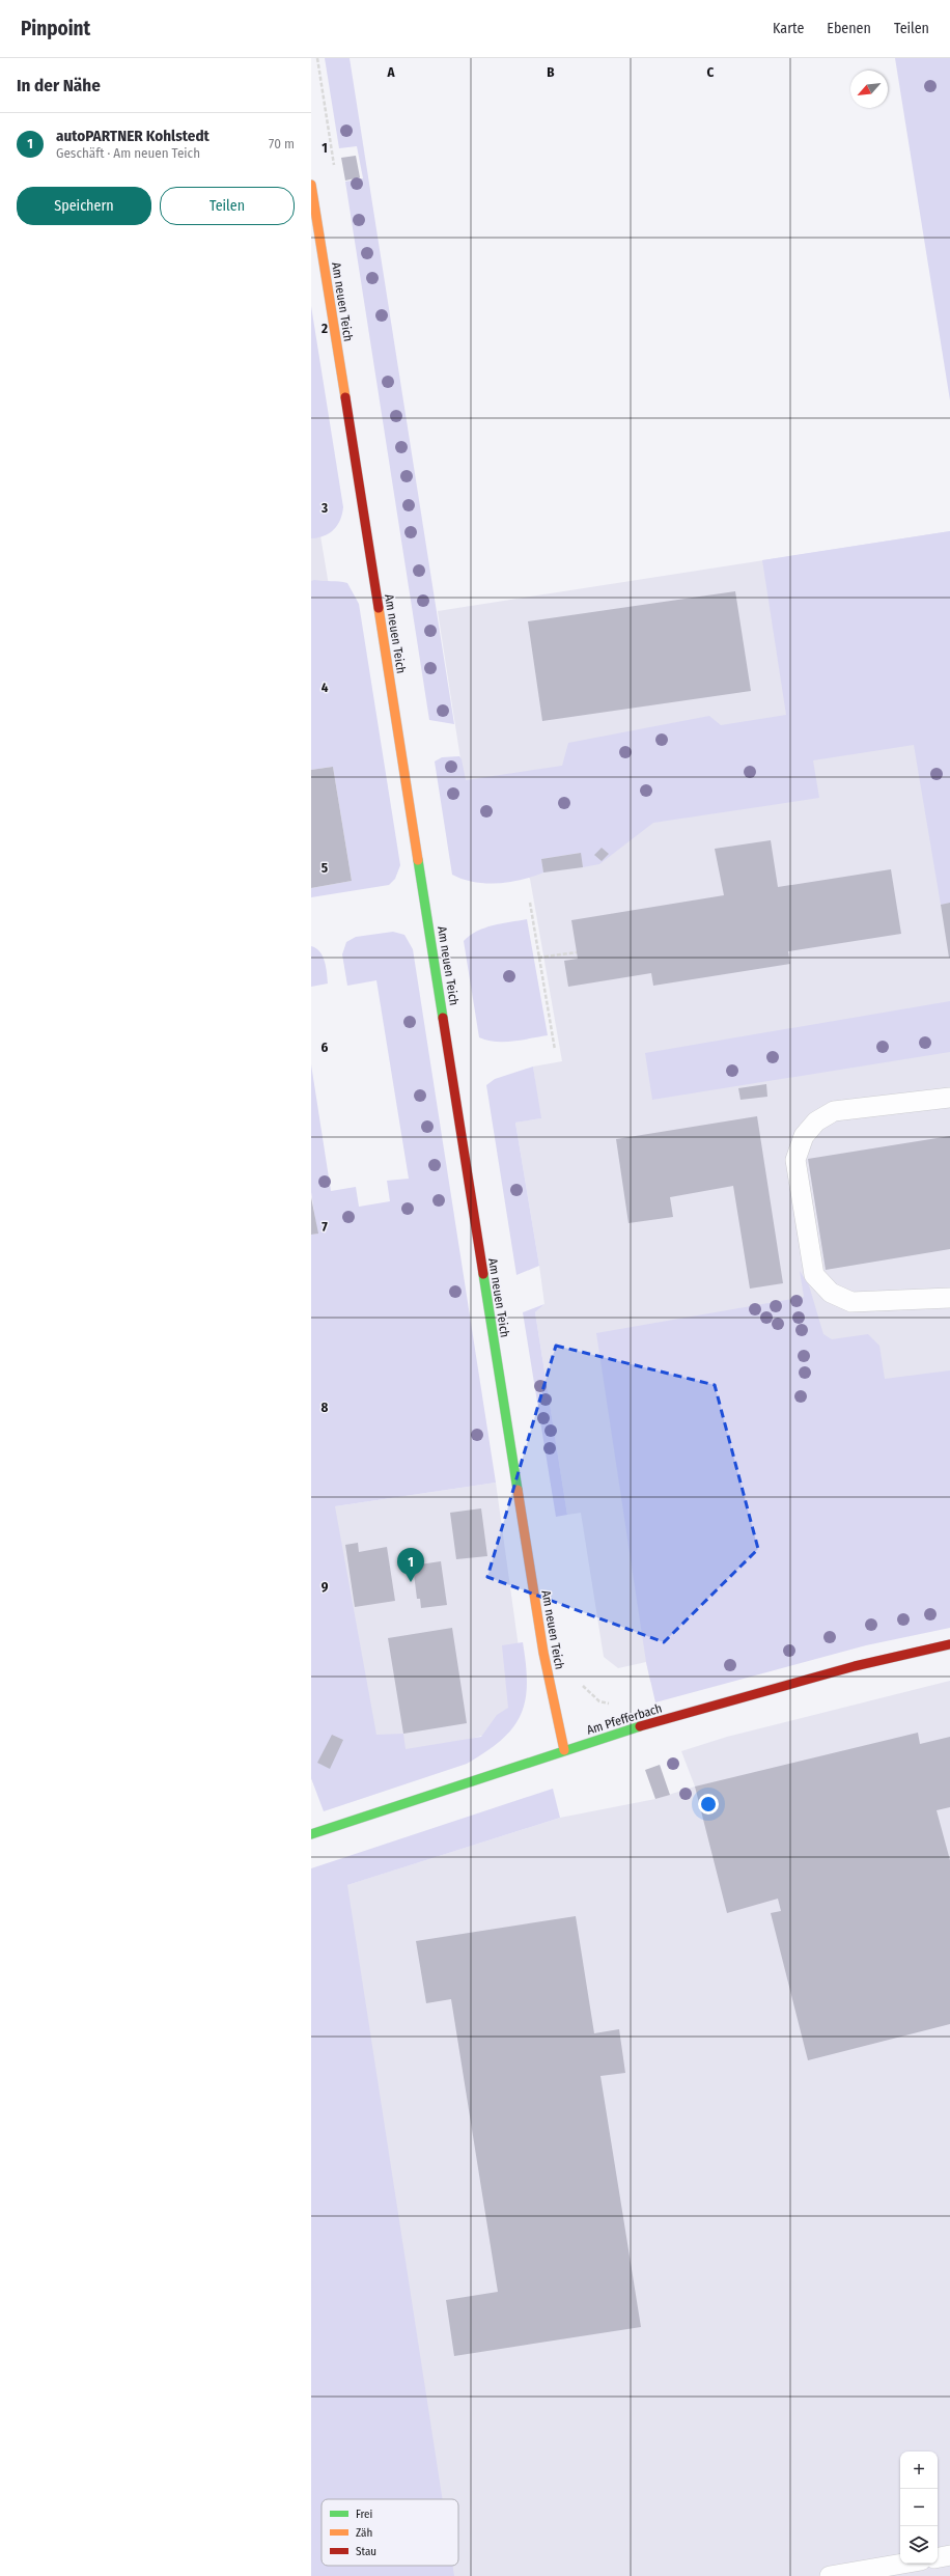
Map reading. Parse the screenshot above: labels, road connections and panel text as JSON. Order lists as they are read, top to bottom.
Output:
{
  "streets": {
    "street": ["Am neuen Teich", "Am Pfefferbach"]
  },
  "crossings": [
    ["Am neuen Teich", "Am Pfefferbach"]
  ],
  "legend": ["Frei", "Zäh", "Stau"],
  "north": "bottom left",
  "page": {
    "header": "Pinpoint",
    "nav": ["Karte", "Ebenen", "Teilen"],
    "heading": "In der Nähe",
    "list": [
      {
        "mark": "1",
        "name": "autoPARTNER Kohlstedt",
        "note": "Geschäft · Am neuen Teich",
        "value": "70 m"
      }
    ],
    "buttons": ["Speichern", "Teilen"],
    "pins": "1",
    "map_buttons": ["+", "−"]
  },
  "grid": {
    "columns": ["A", "B", "C"],
    "rows": [
      "1",
      "2",
      "3",
      "4",
      "5",
      "6",
      "7",
      "8",
      "9"
    ]
  }
}
